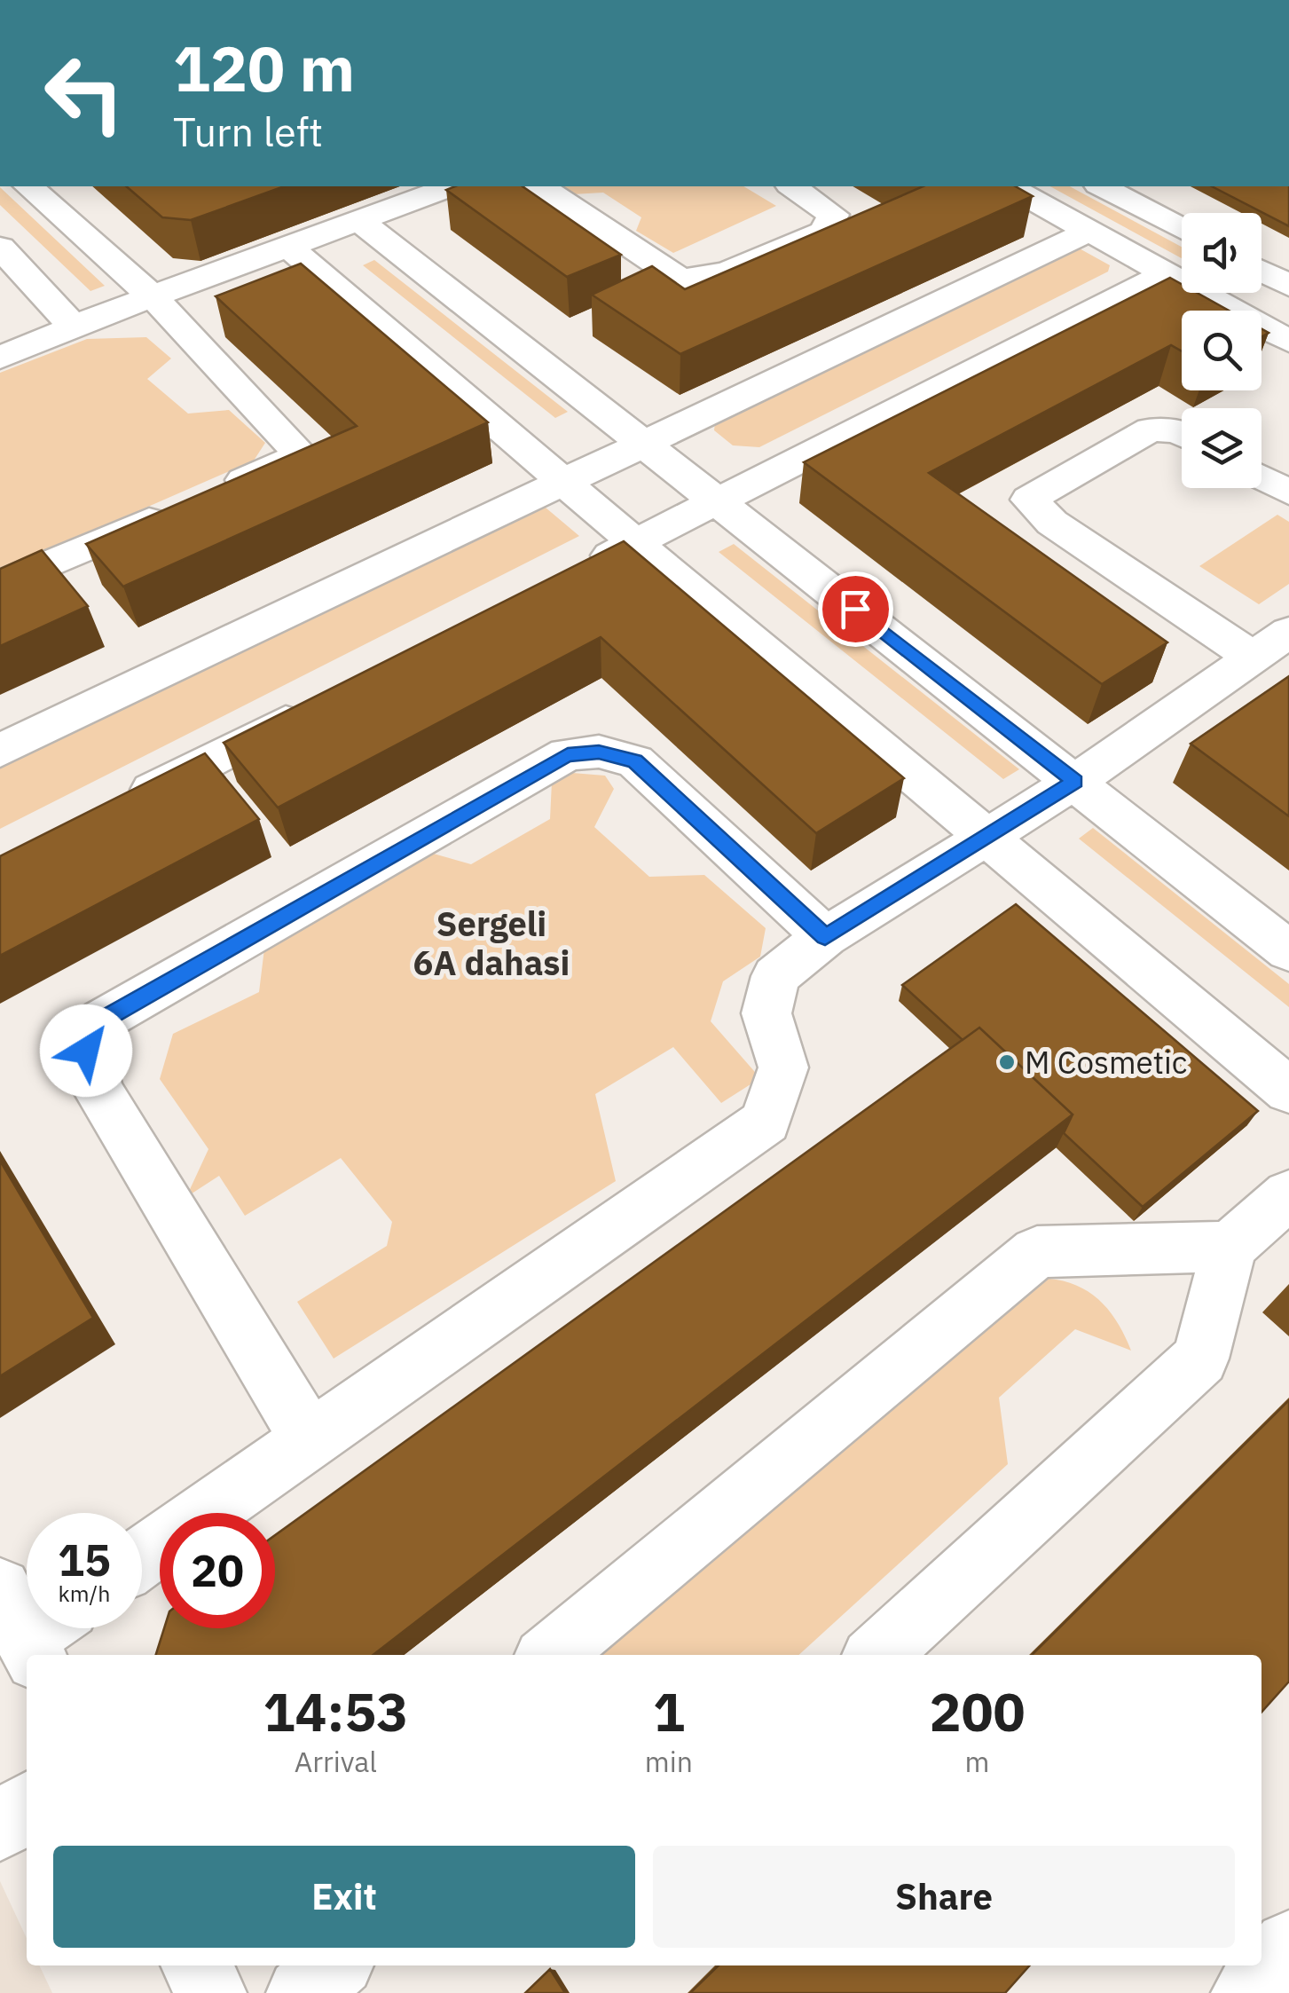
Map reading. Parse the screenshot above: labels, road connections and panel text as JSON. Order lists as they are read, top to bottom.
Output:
{
  "districts": ["Sergeli 6A dahasi"],
  "places": ["M Cosmetic"],
  "page": {
    "turn": ["120 m", "Turn left"],
    "speed": "15 km/h",
    "limit": "20",
    "eta": [
      "14:53",
      "Arrival",
      "1",
      "min",
      "200",
      "m"
    ],
    "buttons": ["Exit", "Share"]
  }
}
